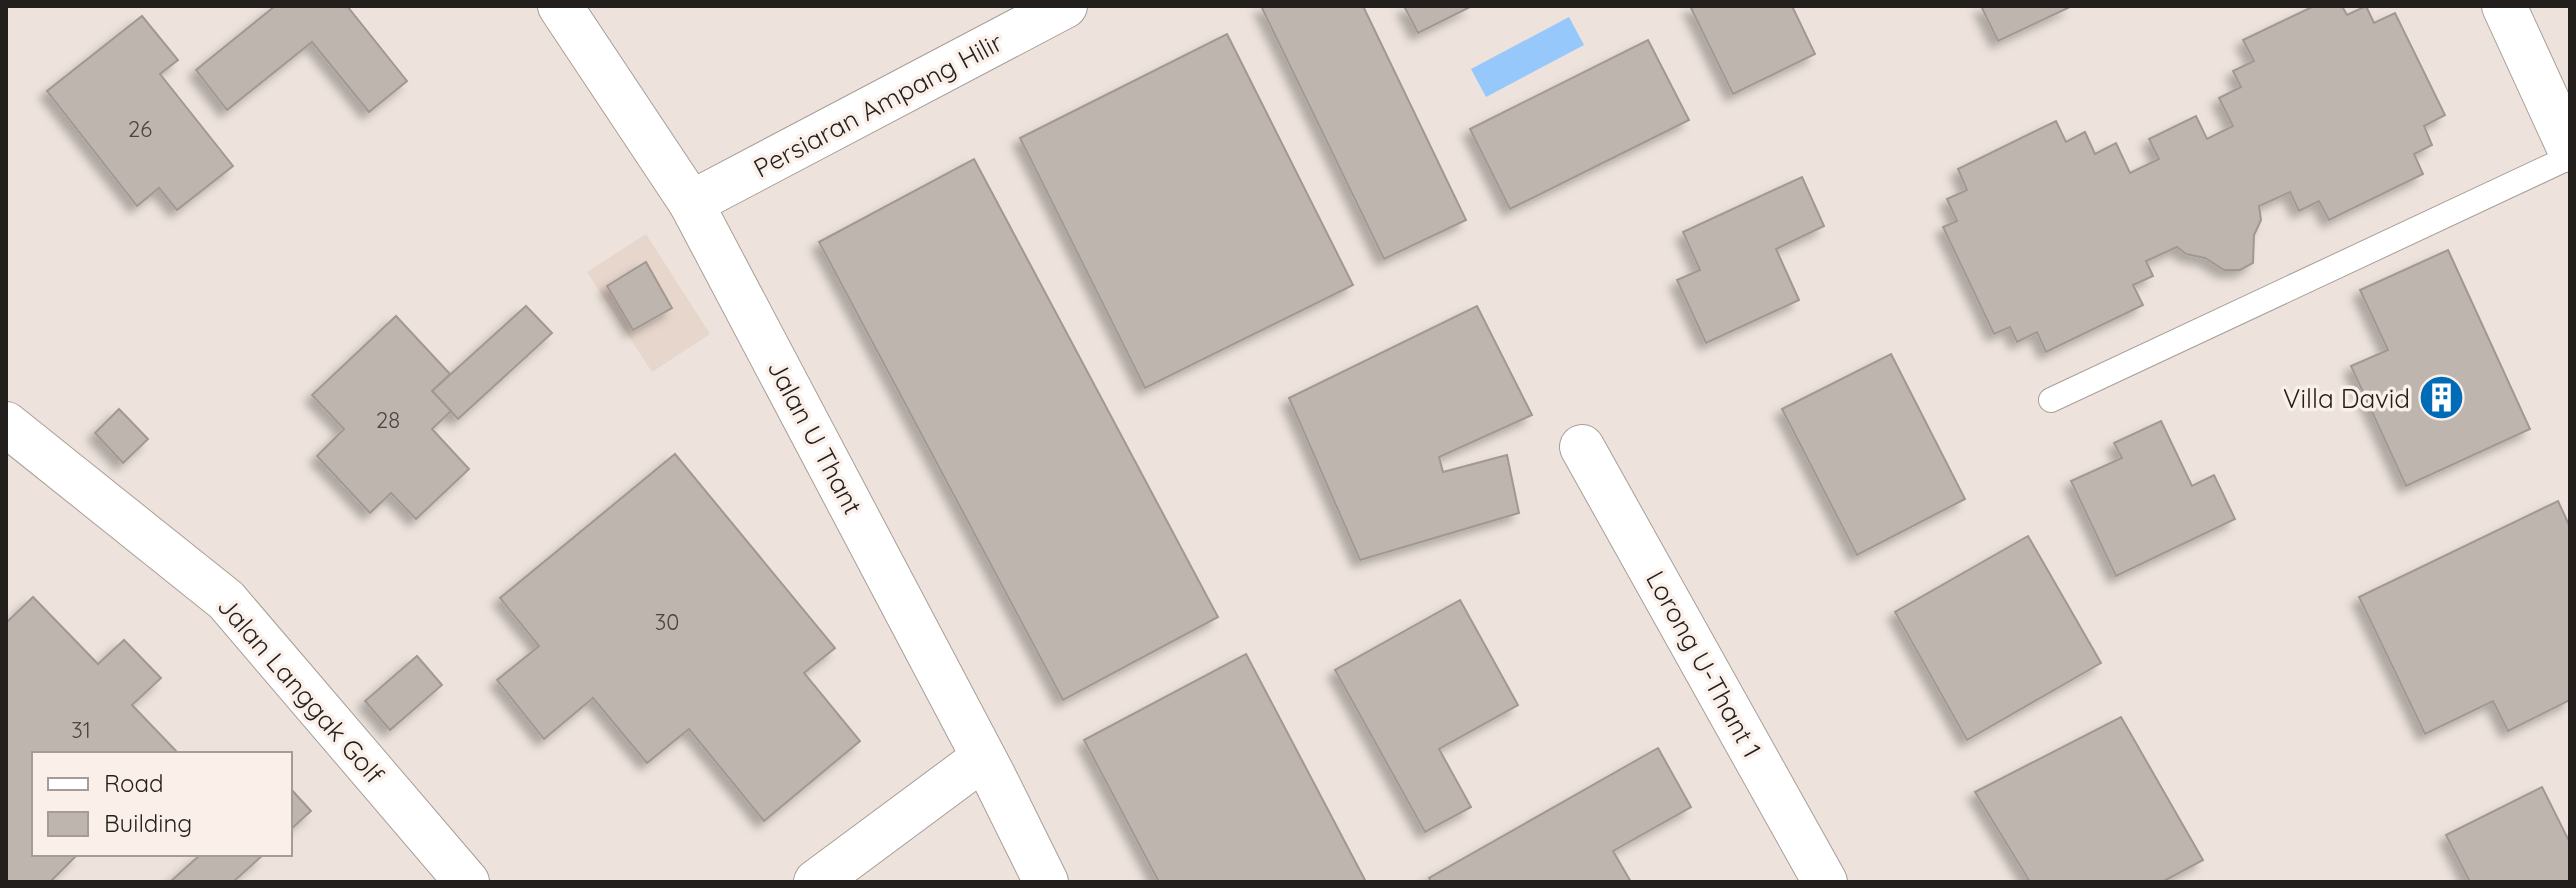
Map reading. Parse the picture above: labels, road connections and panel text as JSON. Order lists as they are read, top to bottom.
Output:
{
  "streets": {
    "street": [
      "Persiaran Ampang Hilir",
      "Jalan U Thant",
      "Lorong U-Thant 1",
      "Jalan Langgak Golf"
    ]
  },
  "crossings": [
    ["Persiaran Ampang Hilir", "Jalan U Thant"]
  ],
  "places": {
    "building": ["Villa David"]
  },
  "house_numbers": [
    "26",
    "28",
    "30",
    "31"
  ],
  "legend": ["Road", "Building"]
}
